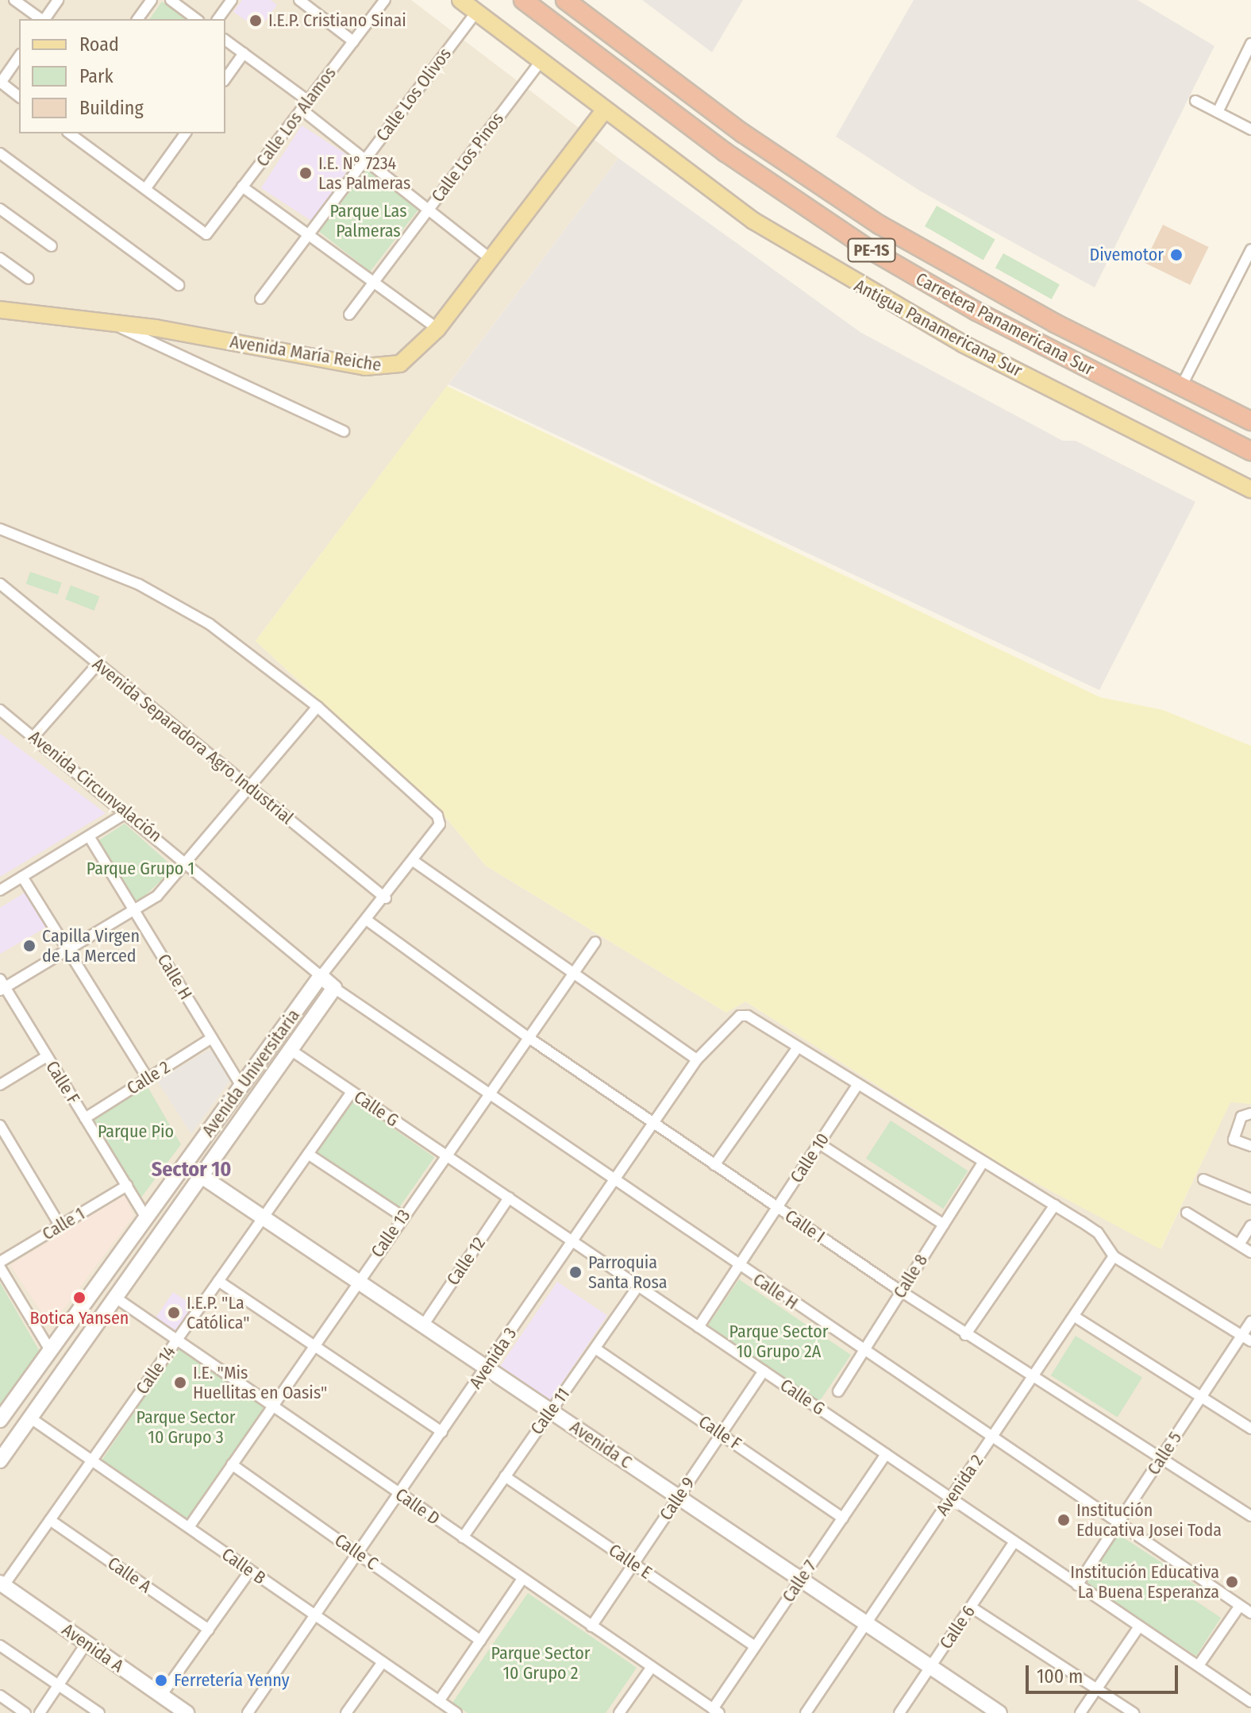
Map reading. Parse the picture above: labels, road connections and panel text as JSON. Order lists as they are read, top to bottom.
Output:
{
  "streets": {
    "highway": ["PE-1S", "Carretera Panamericana Sur"],
    "main road": ["Antigua Panamericana Sur", "Avenida María Reiche"],
    "street": [
      "Calle Los Olivos",
      "Calle Los Alamos",
      "Calle Los Pinos",
      "Avenida Separadora Agro Industrial",
      "Avenida Circunvalación",
      "Calle H",
      "Avenida Universitaria",
      "Calle 2",
      "Calle F",
      "Calle G",
      "Calle 10",
      "Calle 1",
      "Calle I",
      "Calle 13",
      "Calle 12",
      "Calle 8",
      "Avenida 3",
      "Calle 14",
      "Calle 11",
      "Avenida C",
      "Calle 5",
      "Avenida 2",
      "Calle 9",
      "Calle D",
      "Calle C",
      "Calle E",
      "Calle B",
      "Calle A",
      "Calle 7",
      "Calle 6",
      "Avenida A"
    ]
  },
  "crossings": [
    ["Calle Los Olivos", "Antigua Panamericana Sur"],
    ["Calle Los Pinos", "Antigua Panamericana Sur"],
    ["Antigua Panamericana Sur", "Avenida María Reiche"],
    ["Avenida Separadora Agro Industrial", "Avenida Universitaria"],
    ["Avenida Circunvalación", "Calle H"],
    ["Avenida Circunvalación", "Avenida Universitaria"],
    ["Calle H", "Avenida Universitaria"],
    ["Calle H", "Calle 2"],
    ["Calle H", "Calle 10"],
    ["Calle H", "Calle 13"],
    ["Calle H", "Calle 8"],
    ["Calle H", "Avenida 3"],
    ["Calle H", "Calle 5"],
    ["Calle H", "Avenida 2"],
    ["Avenida Universitaria", "Calle F"],
    ["Avenida Universitaria", "Calle G"],
    ["Avenida Universitaria", "Calle I"],
    ["Avenida Universitaria", "Avenida C"],
    ["Avenida Universitaria", "Calle D"],
    ["Avenida Universitaria", "Calle B"],
    ["Calle 2", "Calle F"],
    ["Calle F", "Calle 1"],
    ["Calle F", "Calle 11"],
    ["Calle F", "Calle 9"],
    ["Calle F", "Calle 7"],
    ["Calle G", "Calle 10"],
    ["Calle G", "Calle 13"],
    ["Calle G", "Calle 12"],
    ["Calle G", "Avenida 3"],
    ["Calle G", "Calle 14"],
    ["Calle G", "Calle 11"],
    ["Calle G", "Calle 5"],
    ["Calle G", "Avenida 2"],
    ["Calle G", "Calle 9"],
    ["Calle G", "Calle 7"],
    ["Calle G", "Calle 6"],
    ["Calle 10", "Calle I"],
    ["Calle I", "Calle 13"],
    ["Calle I", "Calle 8"],
    ["Calle I", "Avenida 3"],
    ["Calle I", "Calle 5"],
    ["Calle I", "Avenida 2"],
    ["Calle 13", "Avenida C"],
    ["Calle 13", "Calle D"],
    ["Calle 13", "Calle C"],
    ["Calle 13", "Calle B"],
    ["Calle 12", "Avenida C"],
    ["Avenida 3", "Avenida C"],
    ["Avenida 3", "Calle D"],
    ["Avenida 3", "Calle C"],
    ["Avenida 3", "Calle B"],
    ["Calle 14", "Avenida C"],
    ["Calle 14", "Calle D"],
    ["Calle 14", "Calle B"],
    ["Calle 14", "Calle A"],
    ["Calle 14", "Avenida A"],
    ["Calle 11", "Avenida C"],
    ["Calle 11", "Calle D"],
    ["Calle 11", "Calle E"],
    ["Avenida C", "Avenida 2"],
    ["Avenida C", "Calle 9"],
    ["Avenida C", "Calle 7"],
    ["Avenida C", "Calle 6"],
    ["Calle 9", "Calle D"],
    ["Calle 9", "Calle E"],
    ["Calle D", "Calle 7"],
    ["Calle E", "Calle 7"]
  ],
  "districts": ["Sector 10"],
  "parks": [
    "Parque Las Palmeras",
    "Parque Grupo 1",
    "Parque Pio",
    "Parque Sector 10 Grupo 2A",
    "Parque Sector 10 Grupo 3",
    "Parque Sector 10 Grupo 2"
  ],
  "places": [
    "I.E.P. Cristiano Sinai",
    "I.E. N° 7234 Las Palmeras",
    "Divemotor",
    "Capilla Virgen de La Merced",
    "Parroquia Santa Rosa",
    "Botica Yansen",
    "I.E.P. \"La Católica\"",
    "I.E. \"Mis Huellitas en Oasis\"",
    "Institución Educativa Josei Toda",
    "Institución Educativa La Buena Esperanza",
    "Ferretería Yenny"
  ],
  "legend": ["Road", "Park", "Building"],
  "scale_bar": "100 m"
}
